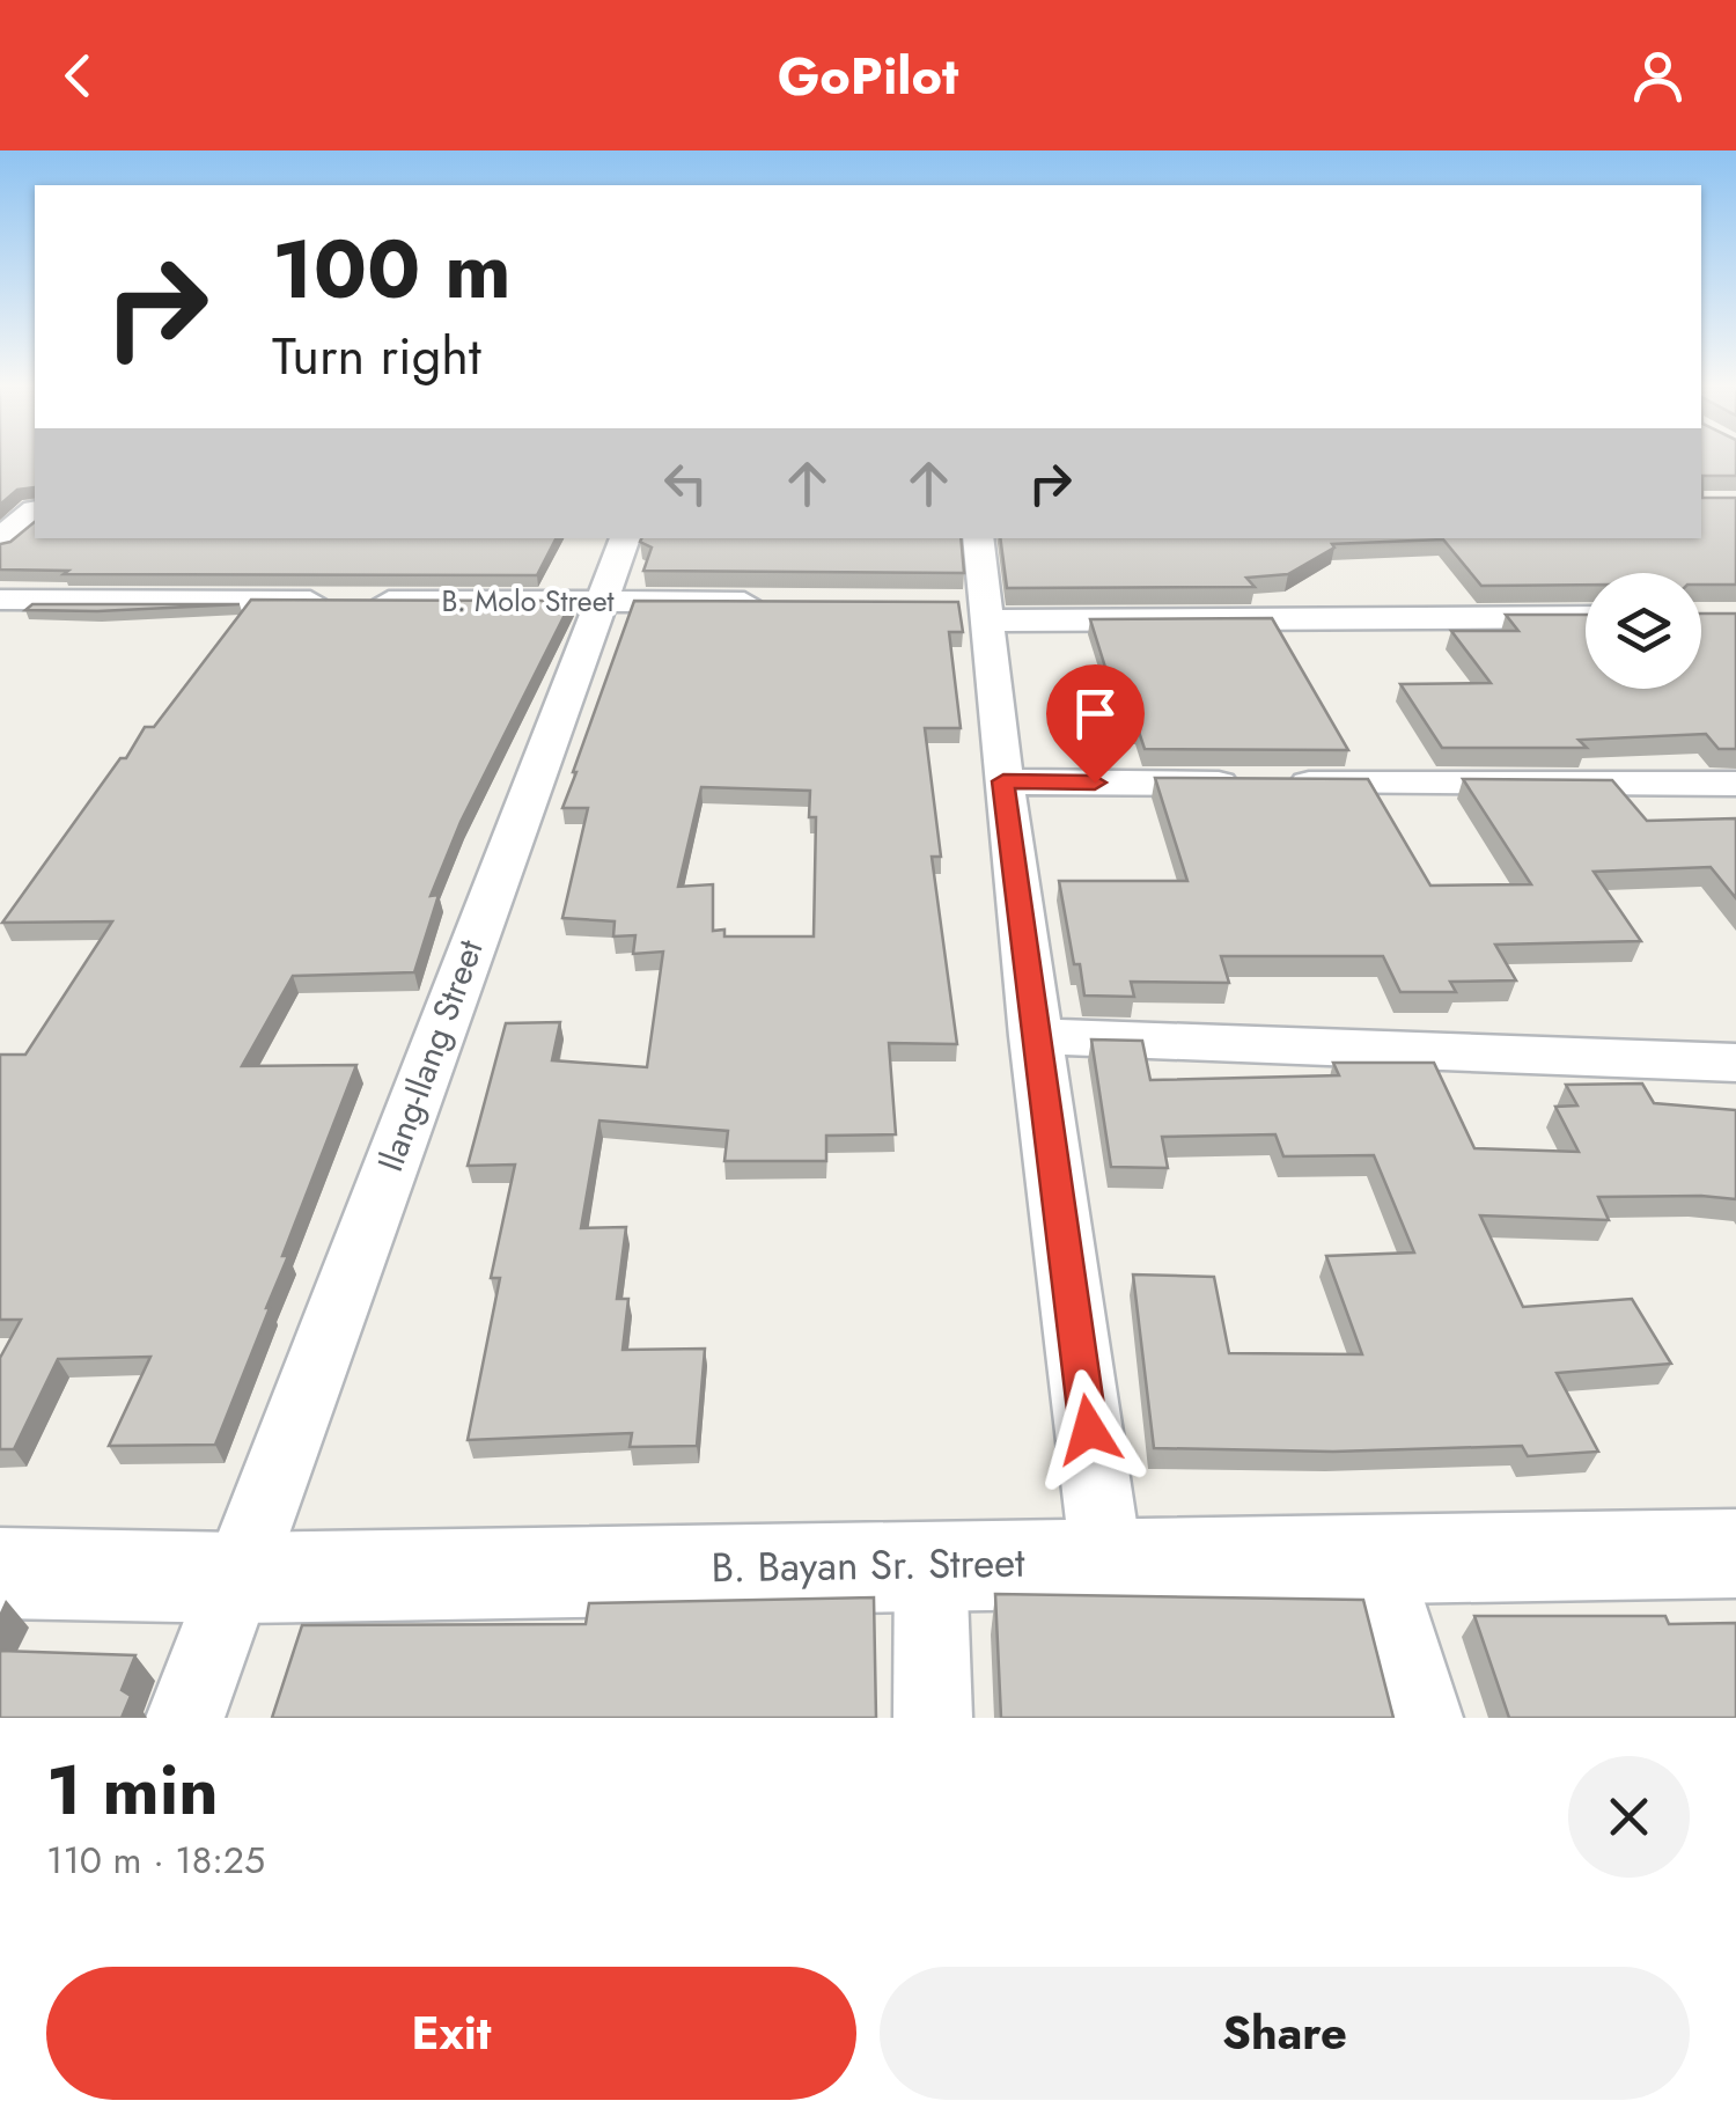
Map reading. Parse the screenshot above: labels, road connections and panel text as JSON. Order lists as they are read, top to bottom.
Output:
{
  "streets": {
    "street": ["B. Molo Street", "Ilang-Ilang Street", "B. Bayan Sr. Street"]
  },
  "crossings": [
    ["B. Molo Street", "Ilang-Ilang Street"],
    ["Ilang-Ilang Street", "B. Bayan Sr. Street"]
  ],
  "page": {
    "header": "GoPilot",
    "turn": ["100 m", "Turn right"],
    "heading": ["1 min", "110 m · 18:25"],
    "buttons": ["Exit", "Share"]
  }
}
